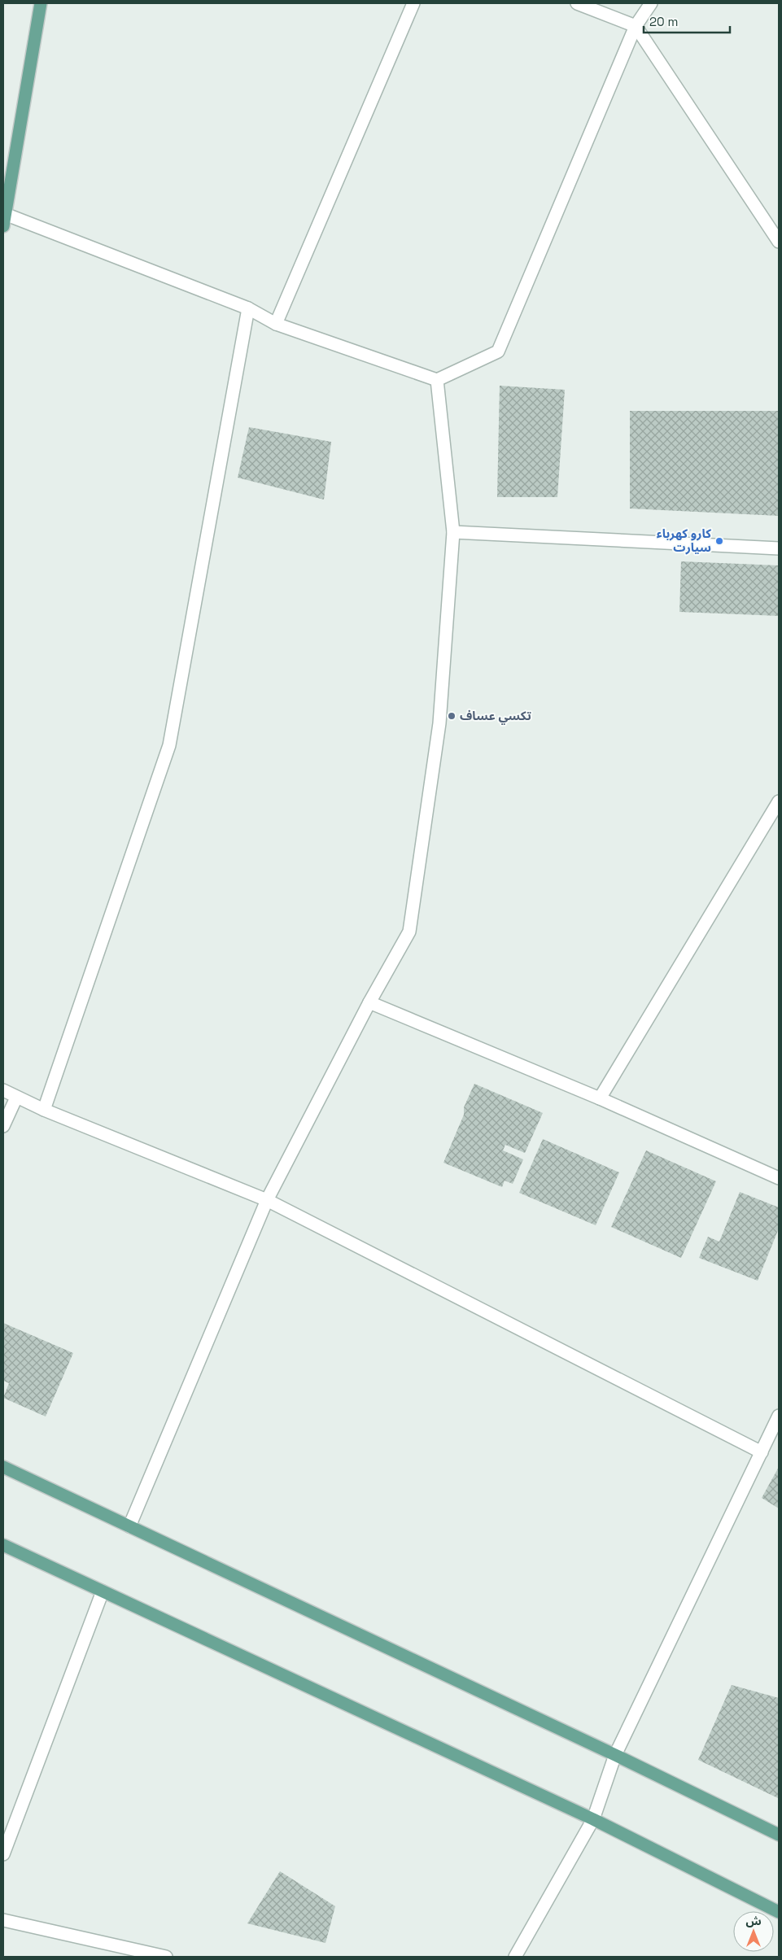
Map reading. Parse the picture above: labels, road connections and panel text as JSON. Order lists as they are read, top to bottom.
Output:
{
  "places": ["كارو كهرباء سيارت", "تكسي عساف"],
  "scale_bar": "20 m",
  "north": "top"
}
